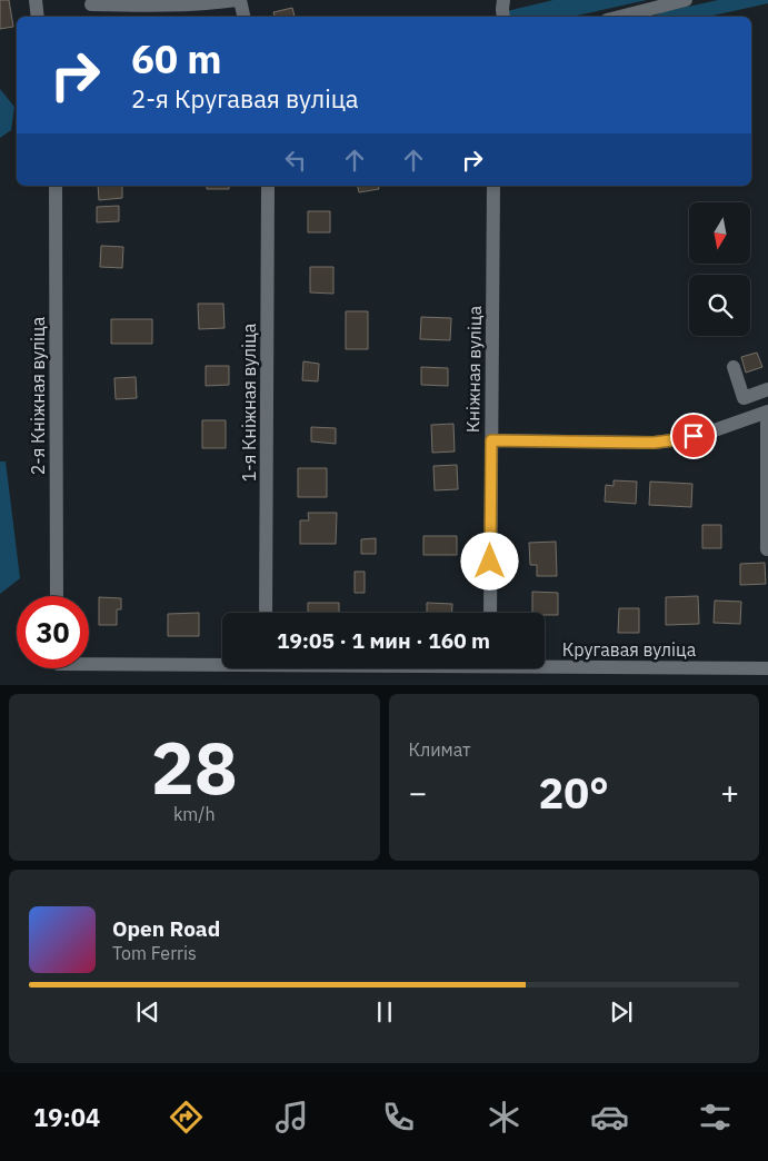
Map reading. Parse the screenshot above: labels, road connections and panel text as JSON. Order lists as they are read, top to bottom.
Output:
{
  "streets": {
    "street": [
      "Кніжная вуліца",
      "2-я Кніжная вуліца",
      "1-я Кніжная вуліца",
      "Кругавая вуліца"
    ]
  },
  "north": "bottom",
  "page": {
    "turn": ["60 m", "2-я Кругавая вуліца"],
    "limit": "30",
    "trip": "19:05 · 1 мин · 160 m",
    "tile": [
      ["28", "km/h"],
      "Климат"
    ],
    "heat": ["−", "20°", "+"],
    "song": ["Open Road", "Tom Ferris"],
    "tabs": "19:04"
  }
}
